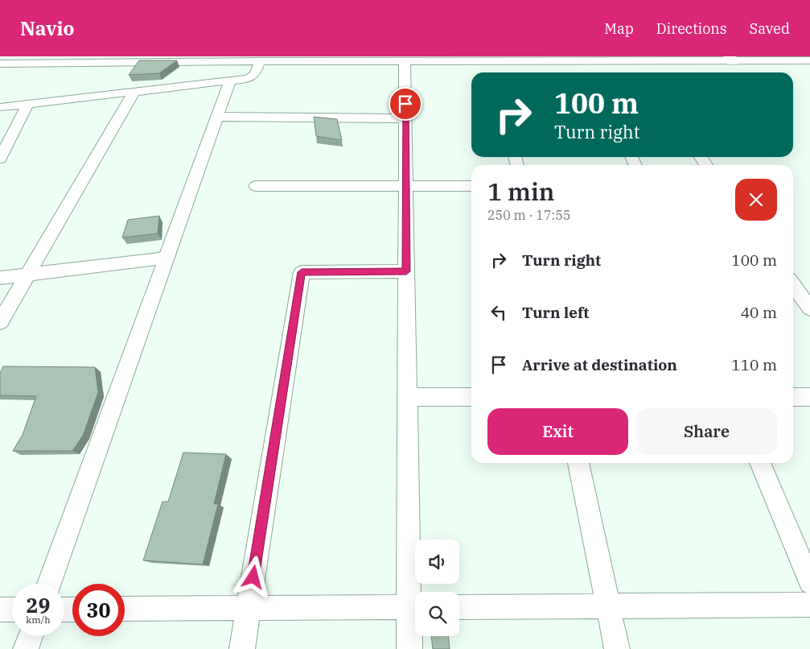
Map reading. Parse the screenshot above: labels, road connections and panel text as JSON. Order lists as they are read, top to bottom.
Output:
{
  "page": {
    "header": "Navio",
    "nav": ["Map", "Directions", "Saved"],
    "turn": ["100 m", "Turn right"],
    "heading": ["1 min", "250 m · 17:55"],
    "list": [
      {
        "name": "Turn right",
        "value": "100 m"
      },
      {
        "name": "Turn left",
        "value": "40 m"
      },
      {
        "name": "Arrive at destination",
        "value": "110 m"
      }
    ],
    "buttons": ["Exit", "Share"],
    "speed": "29 km/h",
    "limit": "30"
  }
}
